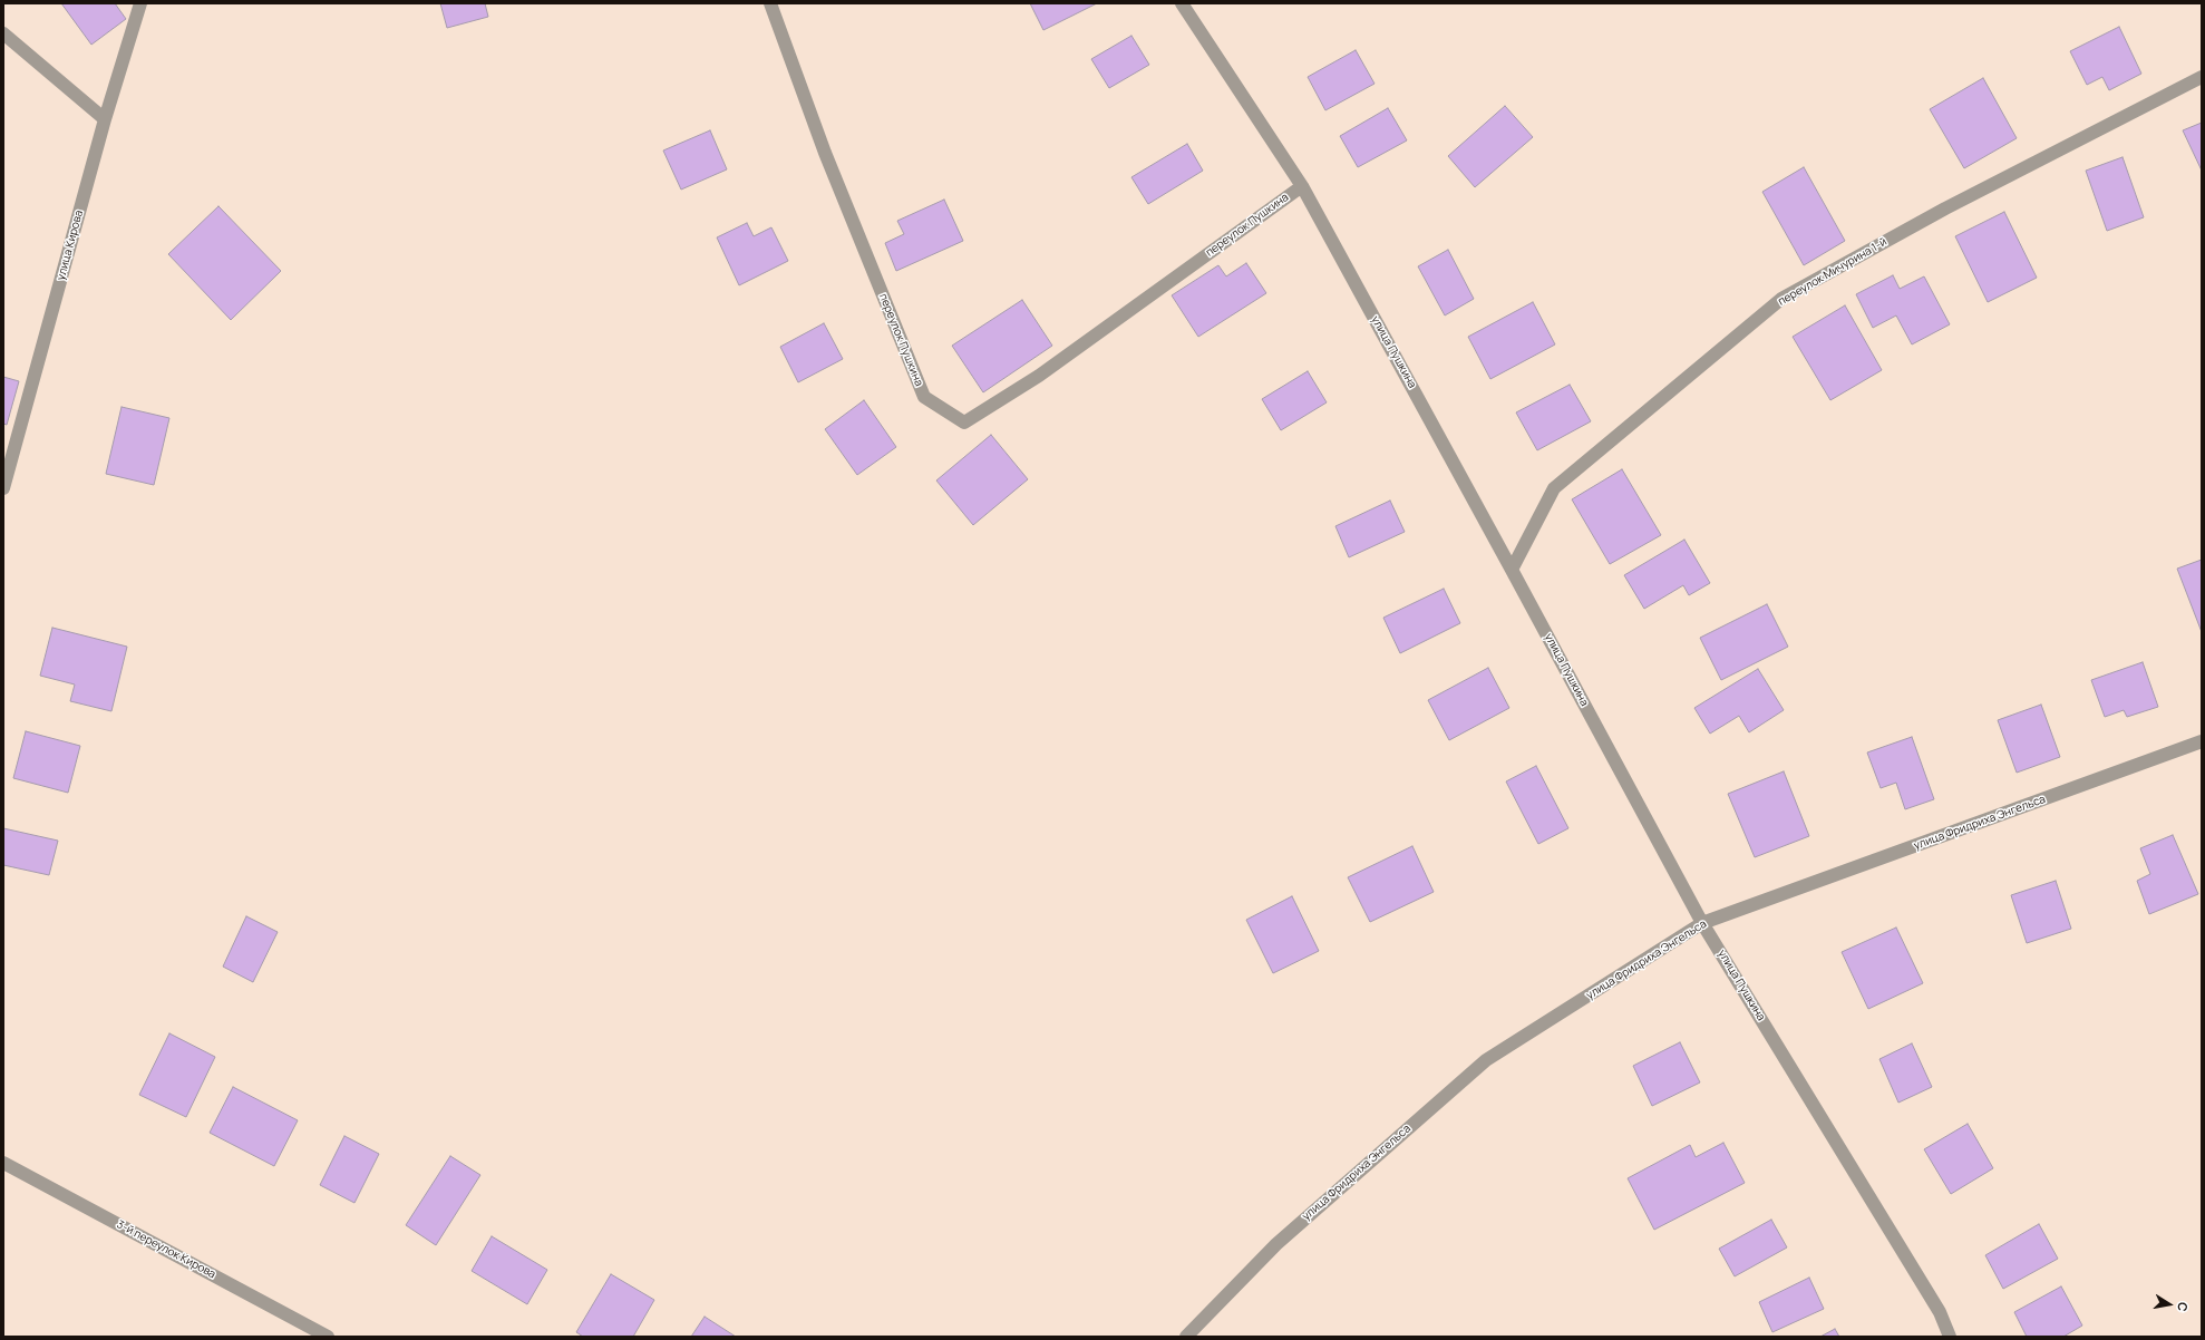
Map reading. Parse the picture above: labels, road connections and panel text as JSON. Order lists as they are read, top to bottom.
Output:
{
  "streets": {
    "street": [
      "переулок Пушкина",
      "улица Кирова",
      "переулок Мичурина 1-й",
      "улица Пушкина",
      "улица Фридриха Энгельса",
      "3-й переулок Кирова"
    ]
  },
  "crossings": [
    ["переулок Пушкина", "улица Пушкина"],
    ["переулок Мичурина 1-й", "улица Пушкина"],
    ["улица Пушкина", "улица Фридриха Энгельса"]
  ],
  "north": "right"
}
